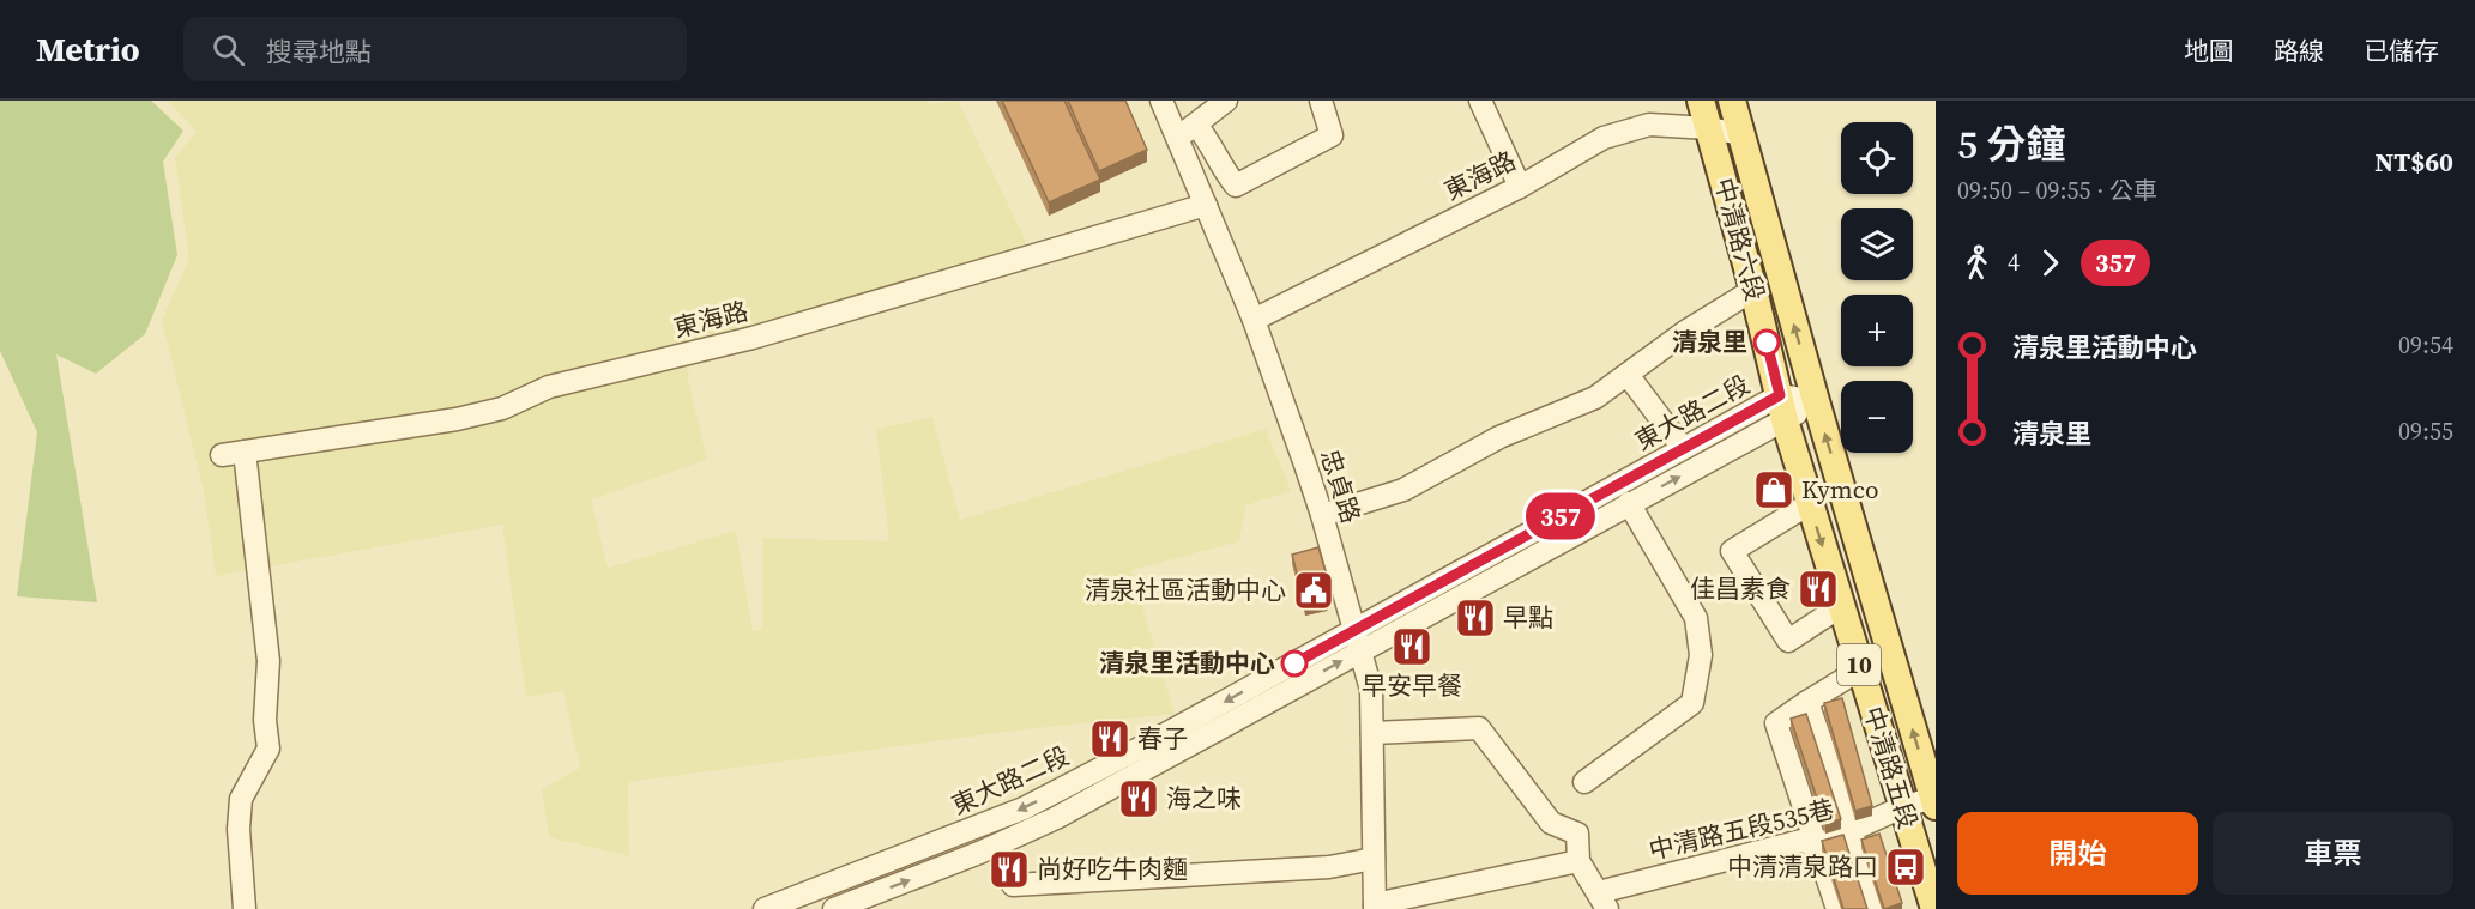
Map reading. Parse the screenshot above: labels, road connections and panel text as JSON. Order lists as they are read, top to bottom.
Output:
{
  "streets": {
    "main road": ["中清路六段", "10", "中清路五段"],
    "street": [
      "東海路",
      "東大路二段",
      "忠貞路",
      "中清路五段535巷"
    ]
  },
  "crossings": [
    ["東海路", "中清路六段"],
    ["東海路", "忠貞路"],
    ["中清路六段", "東大路二段"],
    ["中清路六段", "中清路五段"],
    ["東大路二段", "忠貞路"],
    ["東大路二段", "中清路五段"],
    ["中清路五段", "中清路五段535巷"]
  ],
  "places": {
    "other": ["清泉里", "清泉里活動中心"],
    "shop": ["Kymco"],
    "restaurant": [
      "佳昌素食",
      "早點",
      "早安早餐",
      "春子",
      "海之味",
      "尚好吃牛肉麵"
    ],
    "public building": ["清泉社區活動中心"],
    "bus stop": ["中清清泉路口"]
  },
  "lines": ["bus line 357"],
  "page": {
    "header": "Metrio",
    "search": "搜尋地點",
    "nav": ["地圖", "路線", "已儲存"],
    "on_map": "357",
    "heading": ["5 分鐘", "09:50 – 09:55 · 公車", "NT$60"],
    "map_buttons": ["+", "−"],
    "legs": ["4", "357"],
    "list": [
      {
        "name": "清泉里活動中心",
        "value": "09:54"
      },
      {
        "name": "清泉里",
        "value": "09:55"
      }
    ],
    "buttons": ["開始", "車票"]
  }
}
